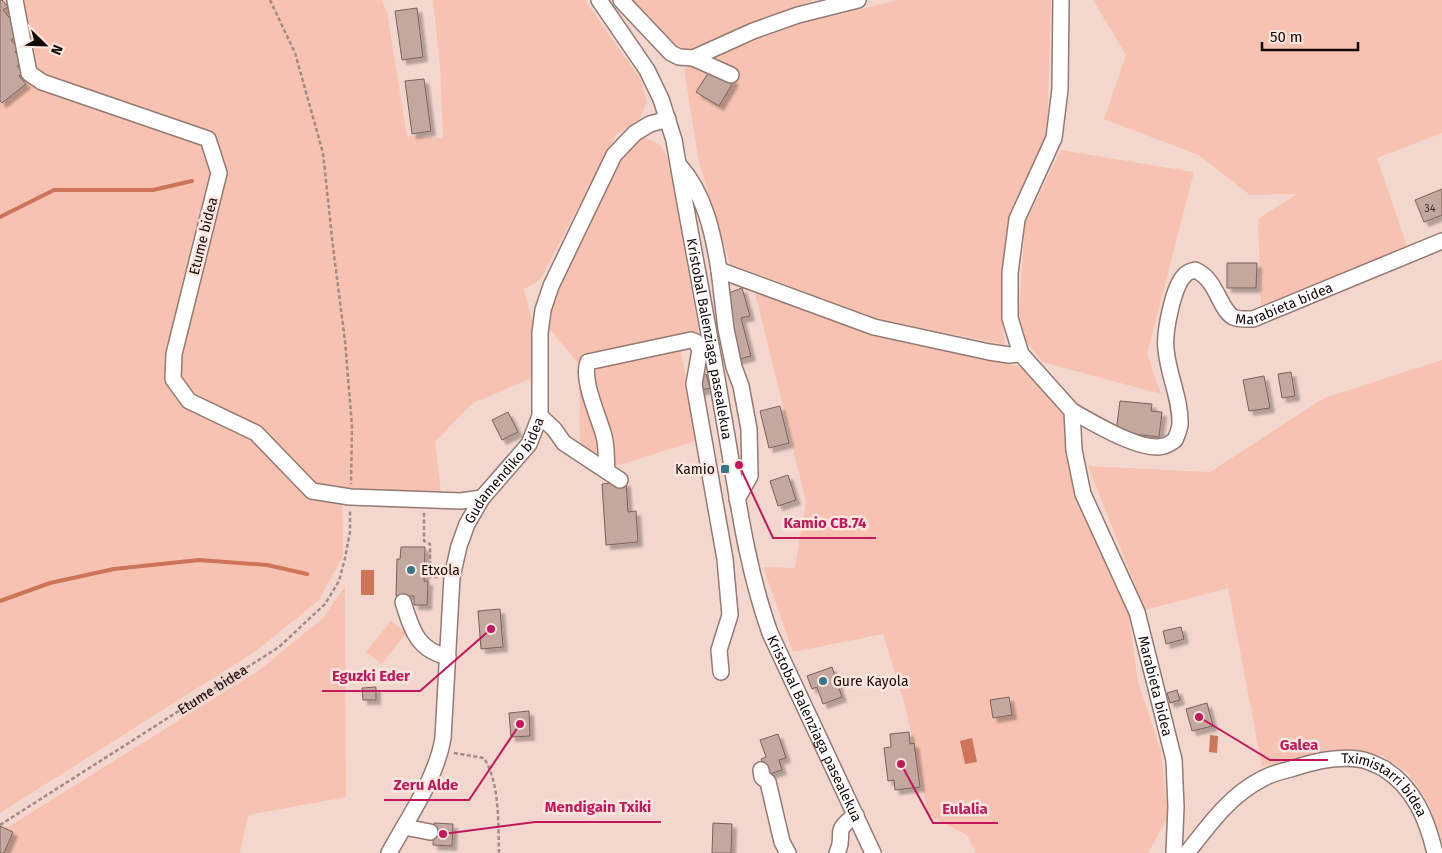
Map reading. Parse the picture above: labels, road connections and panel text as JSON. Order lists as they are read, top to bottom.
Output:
{
  "streets": {
    "street": [
      "Etume bidea",
      "Marabieta bidea",
      "Kristobal Balenziaga pasealekua",
      "Gudamendiko bidea",
      "Tximistarri bidea"
    ]
  },
  "crossings": [
    ["Etume bidea", "Gudamendiko bidea"],
    ["Kristobal Balenziaga pasealekua", "Gudamendiko bidea"]
  ],
  "places": {
    "other": [
      "Kamio CB.74",
      "Etxola",
      "Eguzki Eder",
      "Gure Kayola",
      "Galea",
      "Zeru Alde",
      "Eulalia",
      "Mendigain Txiki"
    ],
    "transit": ["Kamio"]
  },
  "house_numbers": ["34"],
  "scale_bar": "50 m",
  "north": "bottom right"
}
